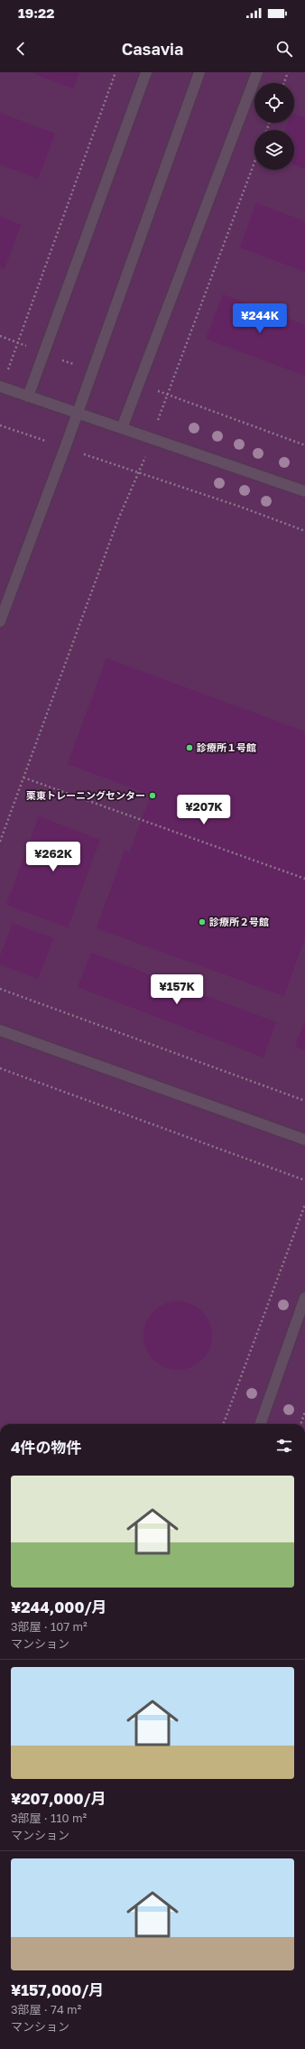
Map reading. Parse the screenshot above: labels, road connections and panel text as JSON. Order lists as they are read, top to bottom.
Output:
{
  "places": ["診療所１号館", "栗東トレーニングセンター", "診療所２号館"],
  "page": {
    "status": "19:22",
    "header": "Casavia",
    "price": [
      "¥244K",
      "¥207K",
      "¥262K",
      "¥157K"
    ],
    "heading": "4件の物件",
    "list": [
      {
        "name": "¥244,000/月",
        "note": "3部屋 · 107 m² · マンション"
      },
      {
        "name": "¥207,000/月",
        "note": "3部屋 · 110 m² · マンション"
      },
      {
        "name": "¥157,000/月",
        "note": "3部屋 · 74 m² · マンション"
      }
    ]
  }
}
